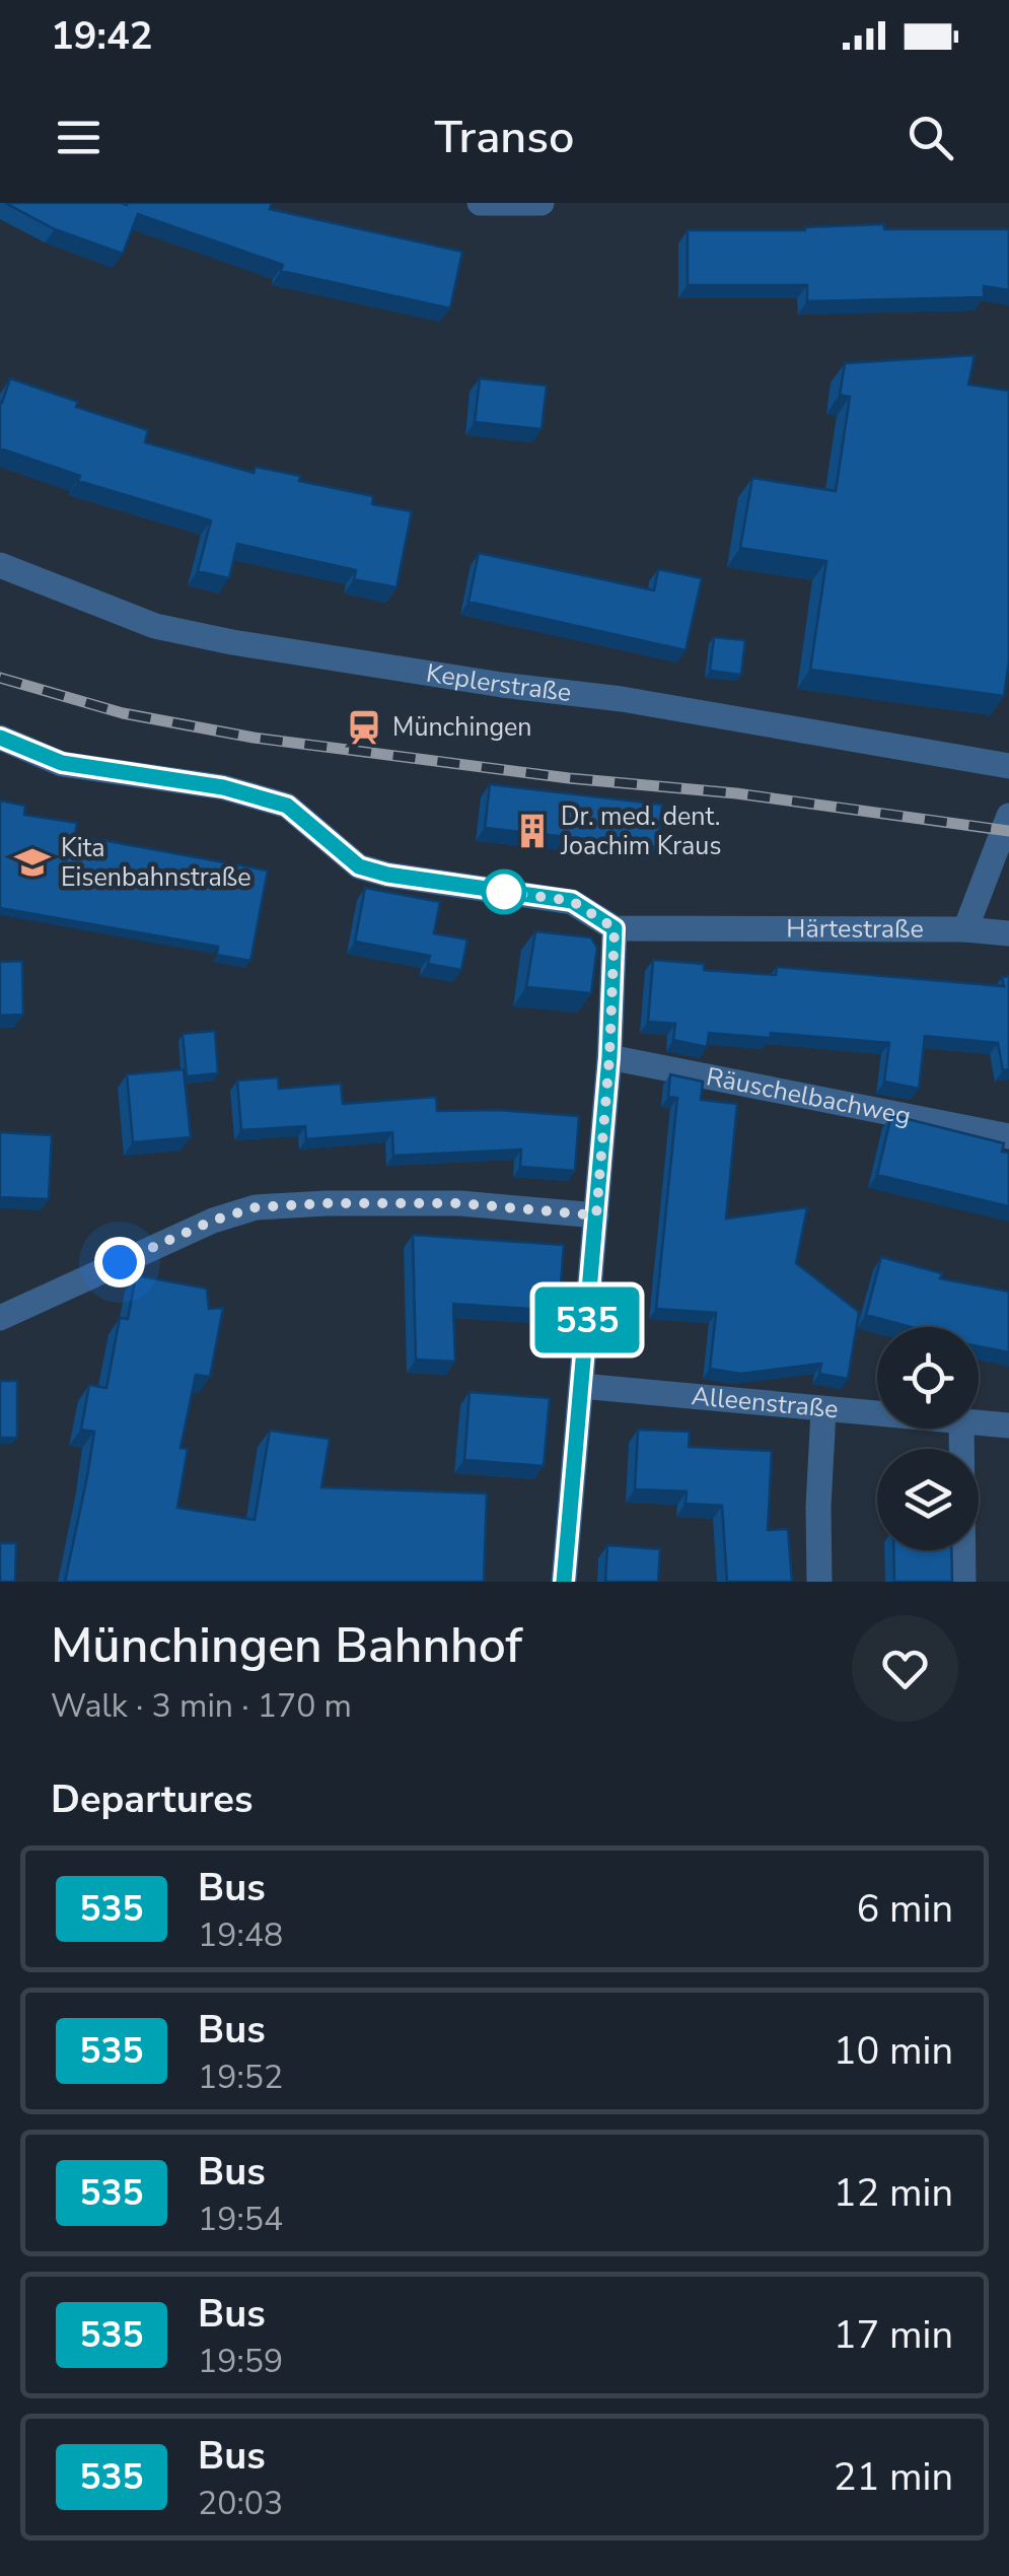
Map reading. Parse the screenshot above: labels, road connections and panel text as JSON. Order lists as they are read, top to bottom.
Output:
{
  "streets": {
    "street": [
      "Keplerstraße",
      "Härtestraße",
      "Räuschelbachweg",
      "Alleenstraße"
    ]
  },
  "places": {
    "station": ["Münchingen"],
    "building": ["Dr. med. dent. Joachim Kraus"],
    "school or university": ["Kita Eisenbahnstraße"]
  },
  "lines": ["bus line 535"],
  "page": {
    "status": "19:42",
    "header": "Transo",
    "on_map": "535",
    "heading": [
      ["Münchingen Bahnhof", "Walk · 3 min · 170 m"],
      "Departures"
    ],
    "list": [
      {
        "mark": "535",
        "name": "Bus",
        "note": "19:48",
        "value": "6 min"
      },
      {
        "mark": "535",
        "name": "Bus",
        "note": "19:52",
        "value": "10 min"
      },
      {
        "mark": "535",
        "name": "Bus",
        "note": "19:54",
        "value": "12 min"
      },
      {
        "mark": "535",
        "name": "Bus",
        "note": "19:59",
        "value": "17 min"
      },
      {
        "mark": "535",
        "name": "Bus",
        "note": "20:03",
        "value": "21 min"
      }
    ]
  }
}
